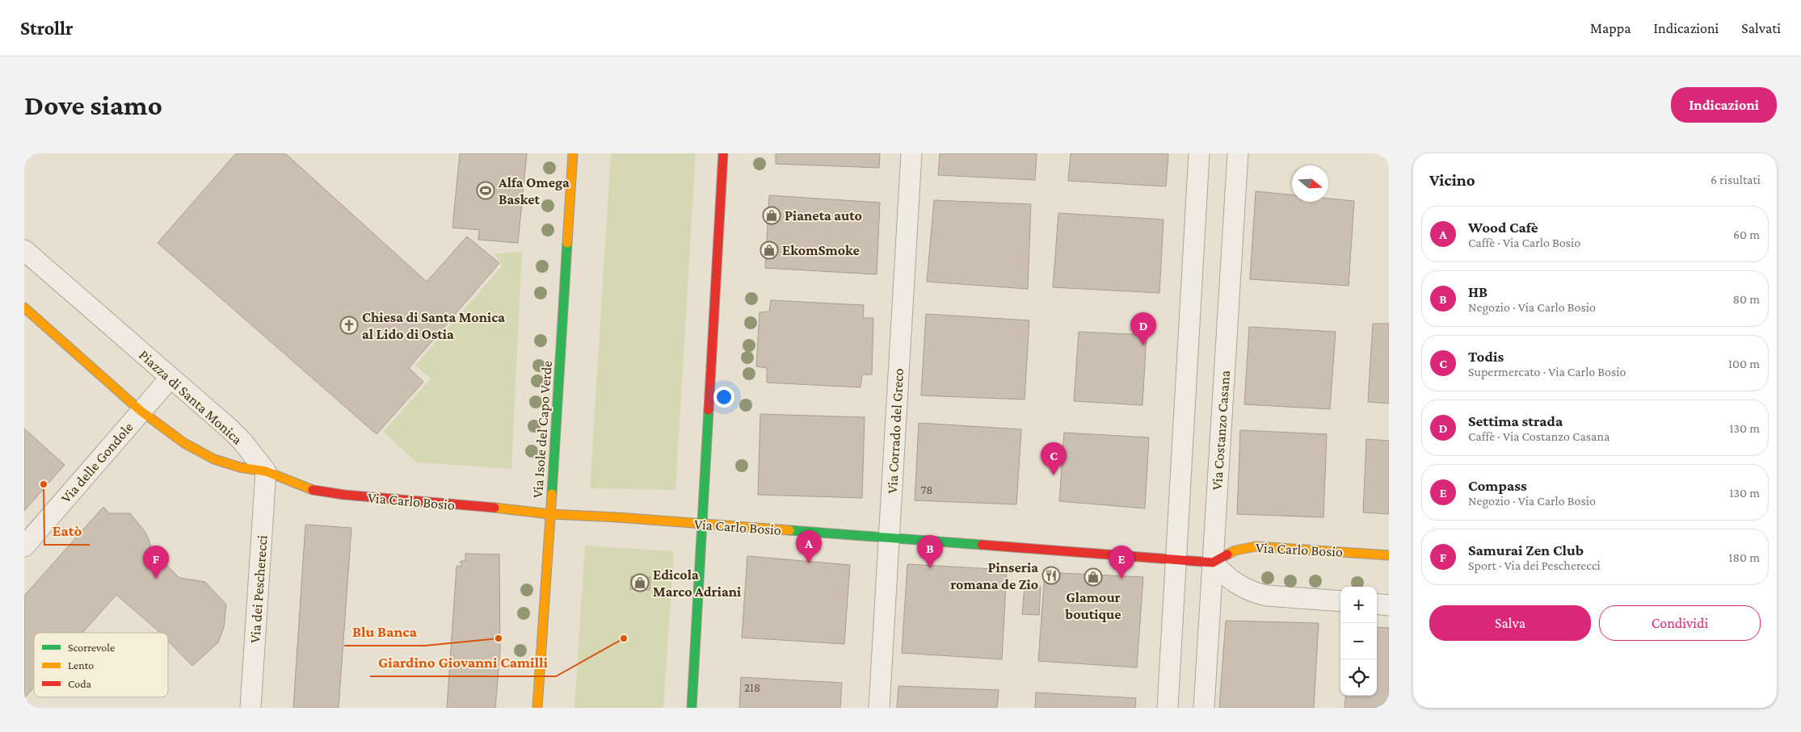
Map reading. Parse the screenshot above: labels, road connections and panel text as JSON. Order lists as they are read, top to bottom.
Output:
{
  "streets": {
    "street": [
      "Piazza di Santa Monica",
      "Via Isole del Capo Verde",
      "Via Costanzo Casana",
      "Via Corrado del Greco",
      "Via delle Gondole",
      "Via Carlo Bosio",
      "Via dei Pescherecci"
    ]
  },
  "crossings": [
    ["Piazza di Santa Monica", "Via delle Gondole"],
    ["Piazza di Santa Monica", "Via Carlo Bosio"],
    ["Piazza di Santa Monica", "Via dei Pescherecci"],
    ["Via Isole del Capo Verde", "Via Carlo Bosio"],
    ["Via Costanzo Casana", "Via Carlo Bosio"],
    ["Via Corrado del Greco", "Via Carlo Bosio"],
    ["Via Carlo Bosio", "Via dei Pescherecci"]
  ],
  "places": {
    "sports": ["Alfa Omega Basket"],
    "shop": [
      "Pianeta auto",
      "EkomSmoke",
      "Glamour boutique",
      "Edicola Marco Adriani"
    ],
    "church": ["Chiesa di Santa Monica al Lido di Ostia"],
    "other": ["Eatò", "Blu Banca", "Giardino Giovanni Camilli"],
    "restaurant": ["Pinseria romana de Zio"]
  },
  "house_numbers": ["78", "218"],
  "legend": ["Scorrevole", "Lento", "Coda"],
  "north": "right",
  "page": {
    "header": "Strollr",
    "nav": ["Mappa", "Indicazioni", "Salvati"],
    "buttons": [
      "Indicazioni",
      ["Salva", "Condividi"]
    ],
    "title": "Dove siamo",
    "heading": ["Vicino", "6 risultati"],
    "list": [
      {
        "mark": "A",
        "name": "Wood Cafè",
        "note": "Caffè · Via Carlo Bosio",
        "value": "60 m"
      },
      {
        "mark": "B",
        "name": "HB",
        "note": "Negozio · Via Carlo Bosio",
        "value": "80 m"
      },
      {
        "mark": "C",
        "name": "Todis",
        "note": "Supermercato · Via Carlo Bosio",
        "value": "100 m"
      },
      {
        "mark": "D",
        "name": "Settima strada",
        "note": "Caffè · Via Costanzo Casana",
        "value": "130 m"
      },
      {
        "mark": "E",
        "name": "Compass",
        "note": "Negozio · Via Carlo Bosio",
        "value": "130 m"
      },
      {
        "mark": "F",
        "name": "Samurai Zen Club",
        "note": "Sport · Via dei Pescherecci",
        "value": "180 m"
      }
    ],
    "pins": [
      "D",
      "C",
      "A",
      "B",
      "E",
      "F"
    ],
    "map_buttons": ["+", "−"]
  }
}
